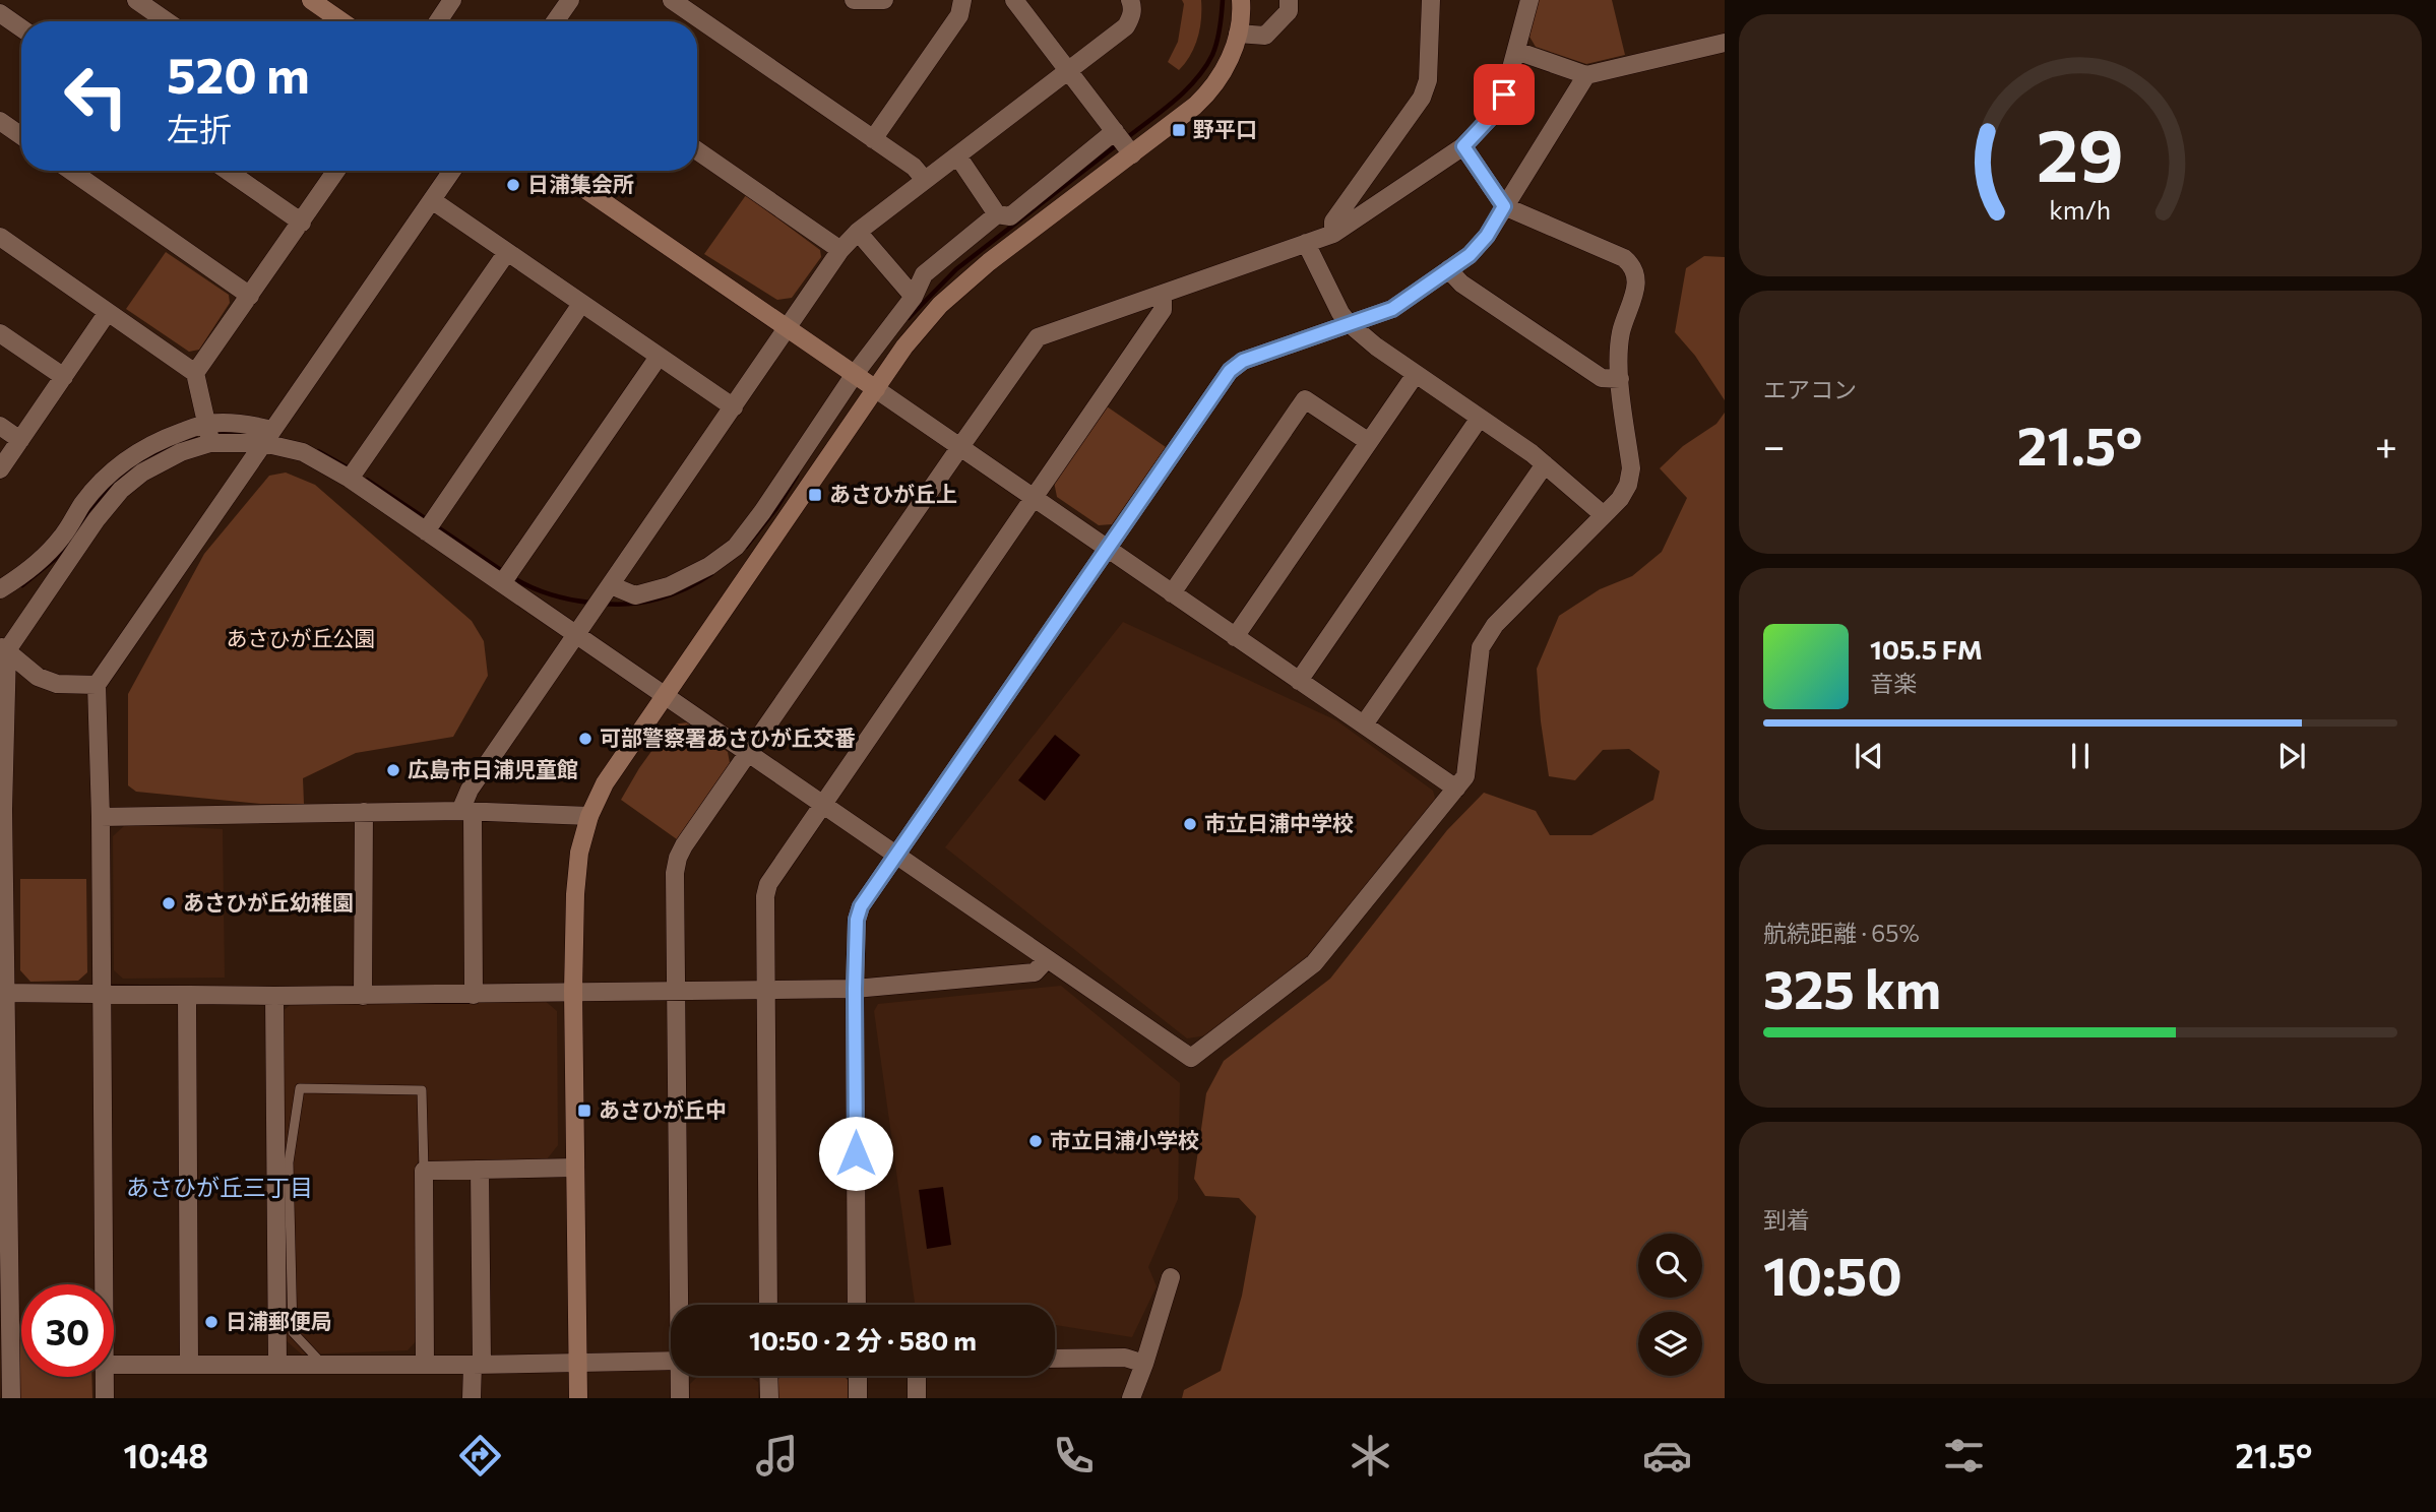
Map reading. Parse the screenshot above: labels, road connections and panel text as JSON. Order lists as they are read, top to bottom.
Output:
{
  "districts": ["あさひが丘三丁目"],
  "parks": ["あさひが丘公園"],
  "places": {
    "transit": ["野平口", "あさひが丘上", "あさひが丘中"],
    "other": [
      "日浦集会所",
      "可部警察署あさひが丘交番",
      "広島市日浦児童館",
      "市立日浦中学校",
      "あさひが丘幼稚園",
      "市立日浦小学校",
      "日浦郵便局"
    ]
  },
  "page": {
    "turn": ["520 m", "左折"],
    "tile": [
      "エアコン",
      ["航続距離 · 65%", "325 km"],
      ["到着", "10:50"]
    ],
    "heat": ["−", "21.5°", "+"],
    "song": ["105.5 FM", "音楽"],
    "limit": "30",
    "trip": "10:50 · 2 分 · 580 m",
    "tabs": ["10:48", "21.5°"],
    "gauge": ["29", "km/h"]
  }
}
